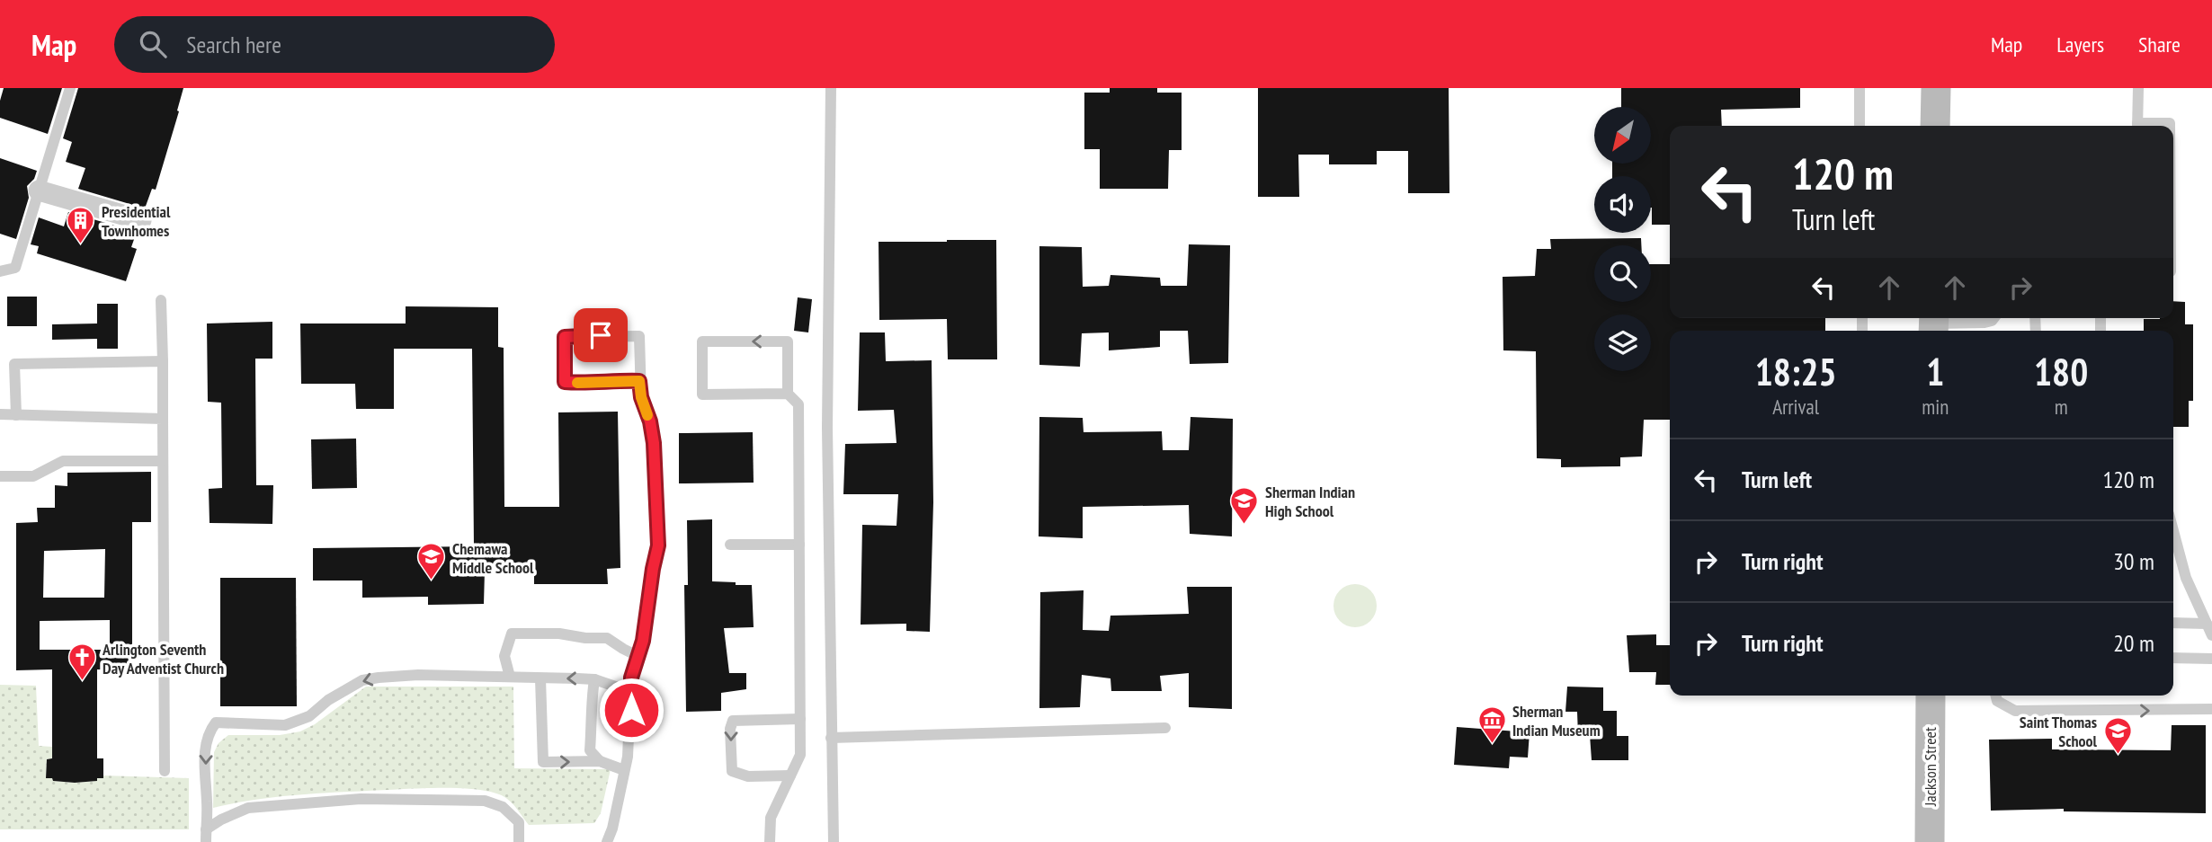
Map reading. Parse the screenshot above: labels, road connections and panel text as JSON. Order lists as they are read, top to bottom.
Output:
{
  "streets": {
    "street": ["Jackson Street"]
  },
  "places": {
    "building": ["Presidential Townhomes"],
    "school or university": ["Sherman Indian High School", "Chemawa Middle School", "Saint Thomas School"],
    "church": ["Arlington Seventh Day Adventist Church"],
    "museum": ["Sherman Indian Museum"]
  },
  "north": "bottom left",
  "page": {
    "header": "Map",
    "search": "Search here",
    "nav": ["Map", "Layers", "Share"],
    "turn": ["120 m", "Turn left"],
    "eta": [
      "18:25",
      "Arrival",
      "1",
      "min",
      "180",
      "m"
    ],
    "list": [
      {
        "name": "Turn left",
        "value": "120 m"
      },
      {
        "name": "Turn right",
        "value": "30 m"
      },
      {
        "name": "Turn right",
        "value": "20 m"
      }
    ]
  }
}
